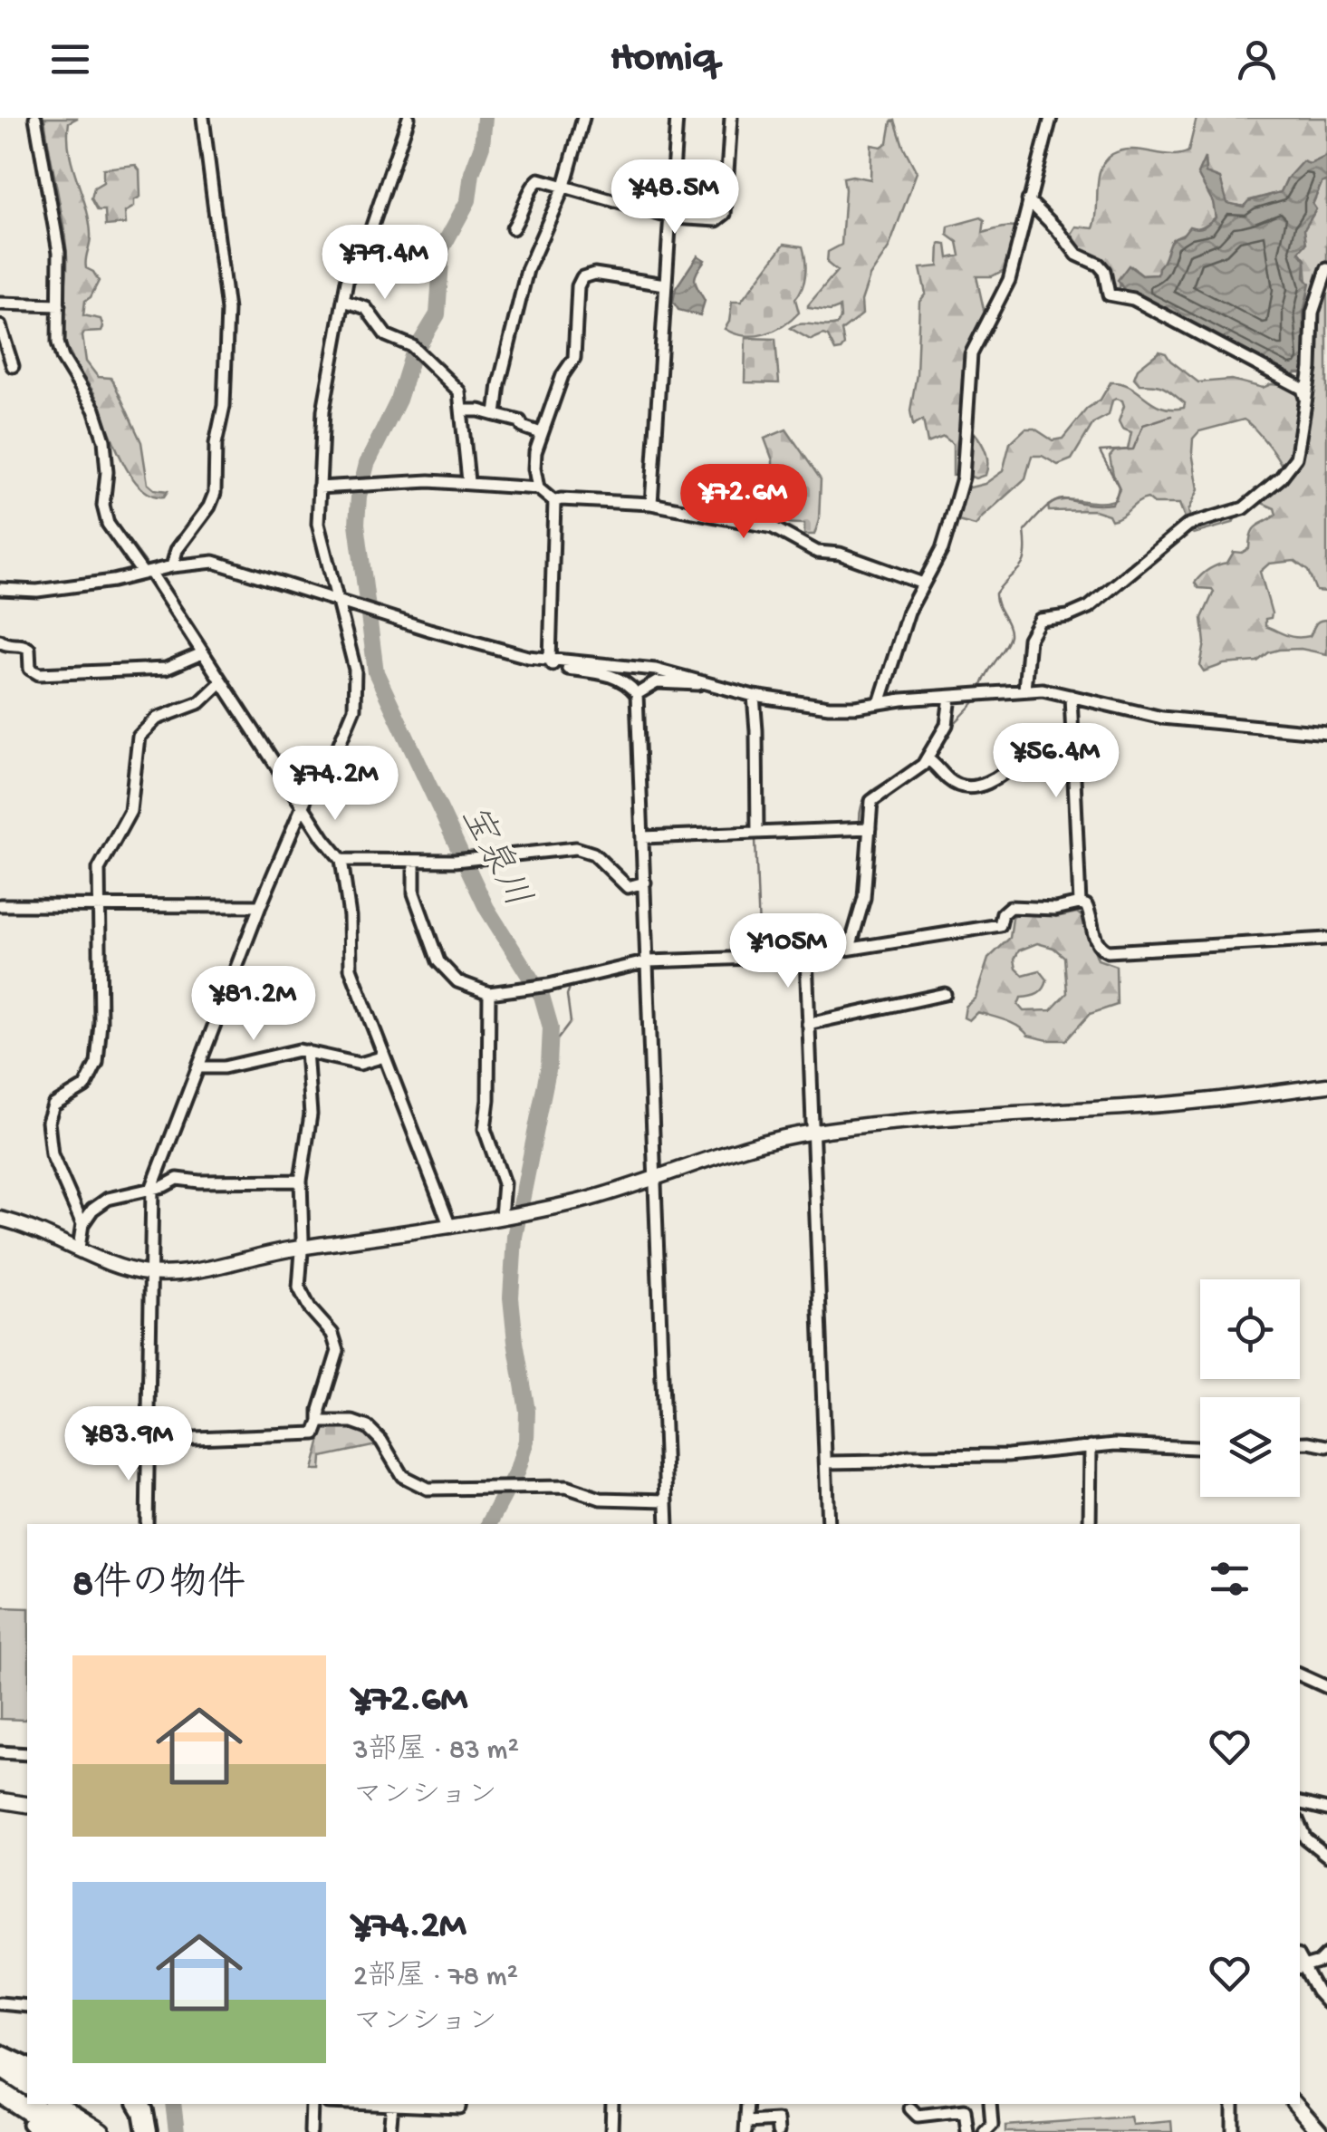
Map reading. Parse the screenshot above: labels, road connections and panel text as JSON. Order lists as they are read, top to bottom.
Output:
{
  "water": ["宝泉川"],
  "page": {
    "header": "Homiq",
    "price": [
      "¥48.5M",
      "¥79.4M",
      "¥72.6M",
      "¥56.4M",
      "¥74.2M",
      "¥105M",
      "¥81.2M",
      "¥83.9M"
    ],
    "heading": "8件の物件",
    "list": [
      {
        "name": "¥72.6M",
        "note": "3部屋 · 83 m² · マンション"
      },
      {
        "name": "¥74.2M",
        "note": "2部屋 · 78 m² · マンション"
      }
    ]
  }
}
